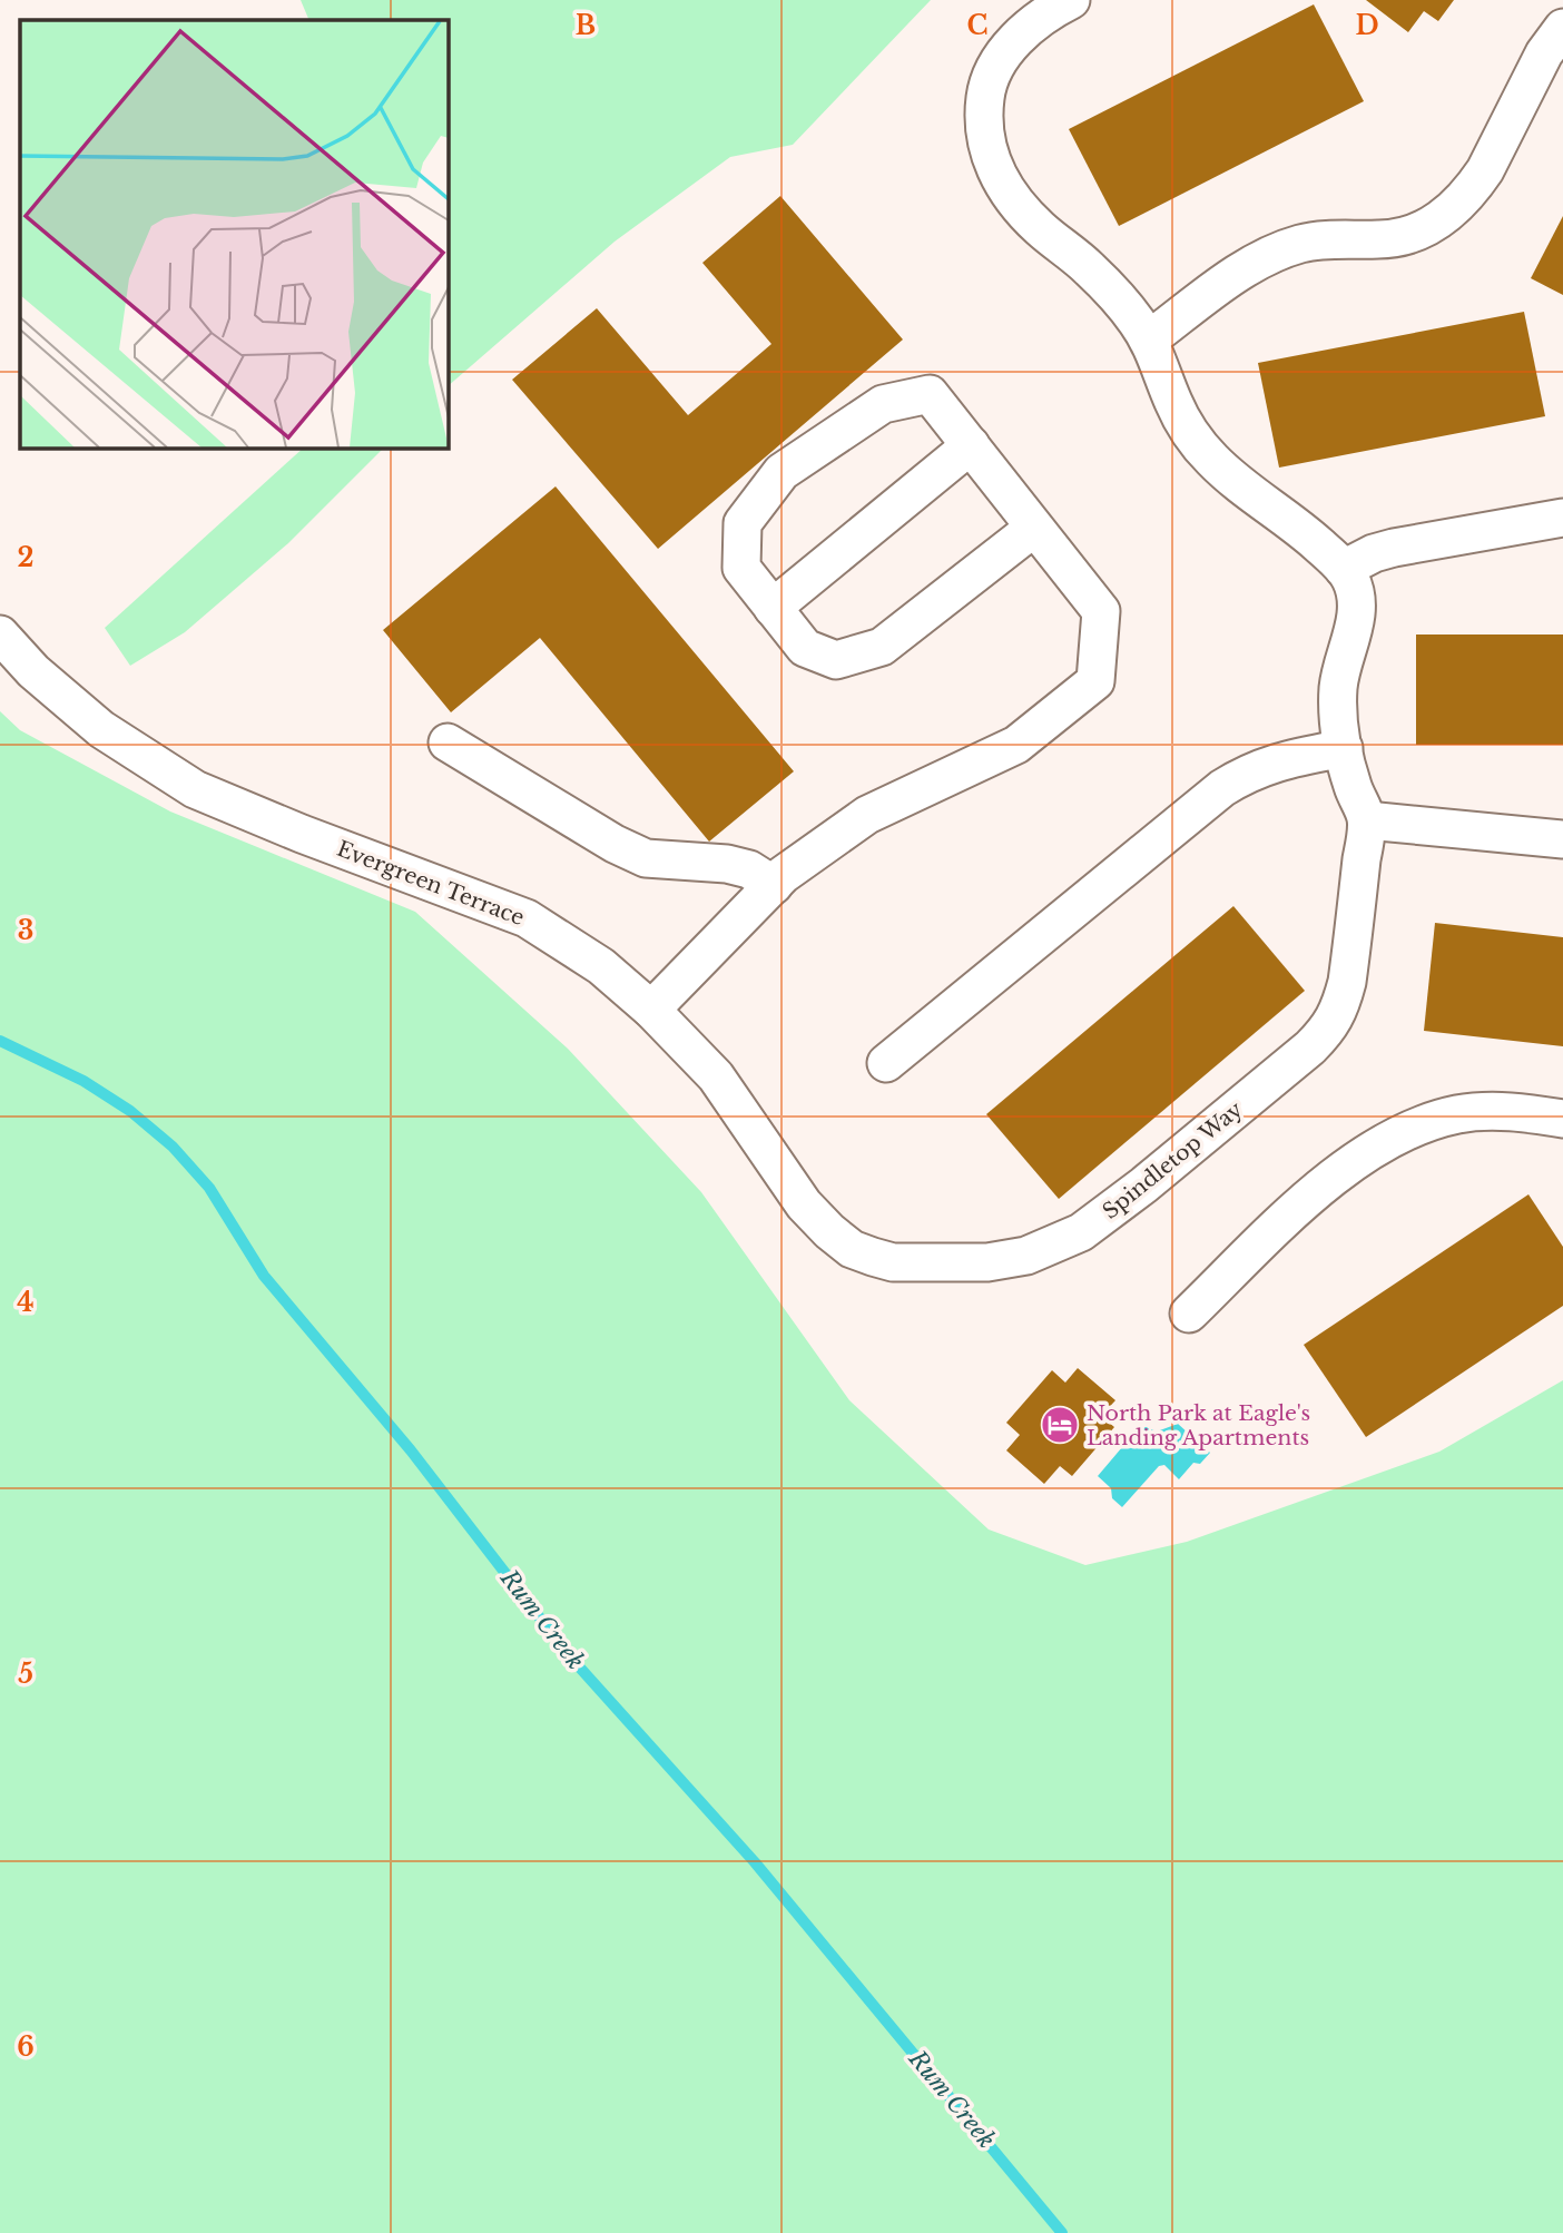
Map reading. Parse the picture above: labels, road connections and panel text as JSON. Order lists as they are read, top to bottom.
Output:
{
  "streets": {
    "street": ["Evergreen Terrace", "Spindletop Way"]
  },
  "crossings": [
    ["Evergreen Terrace", "Spindletop Way"]
  ],
  "water": ["Rum Creek"],
  "places": {
    "hotel": ["North Park at Eagle's Landing Apartments"]
  },
  "grid": {
    "columns": ["B", "C", "D"],
    "rows": [
      "2",
      "3",
      "4",
      "5",
      "6"
    ]
  }
}
